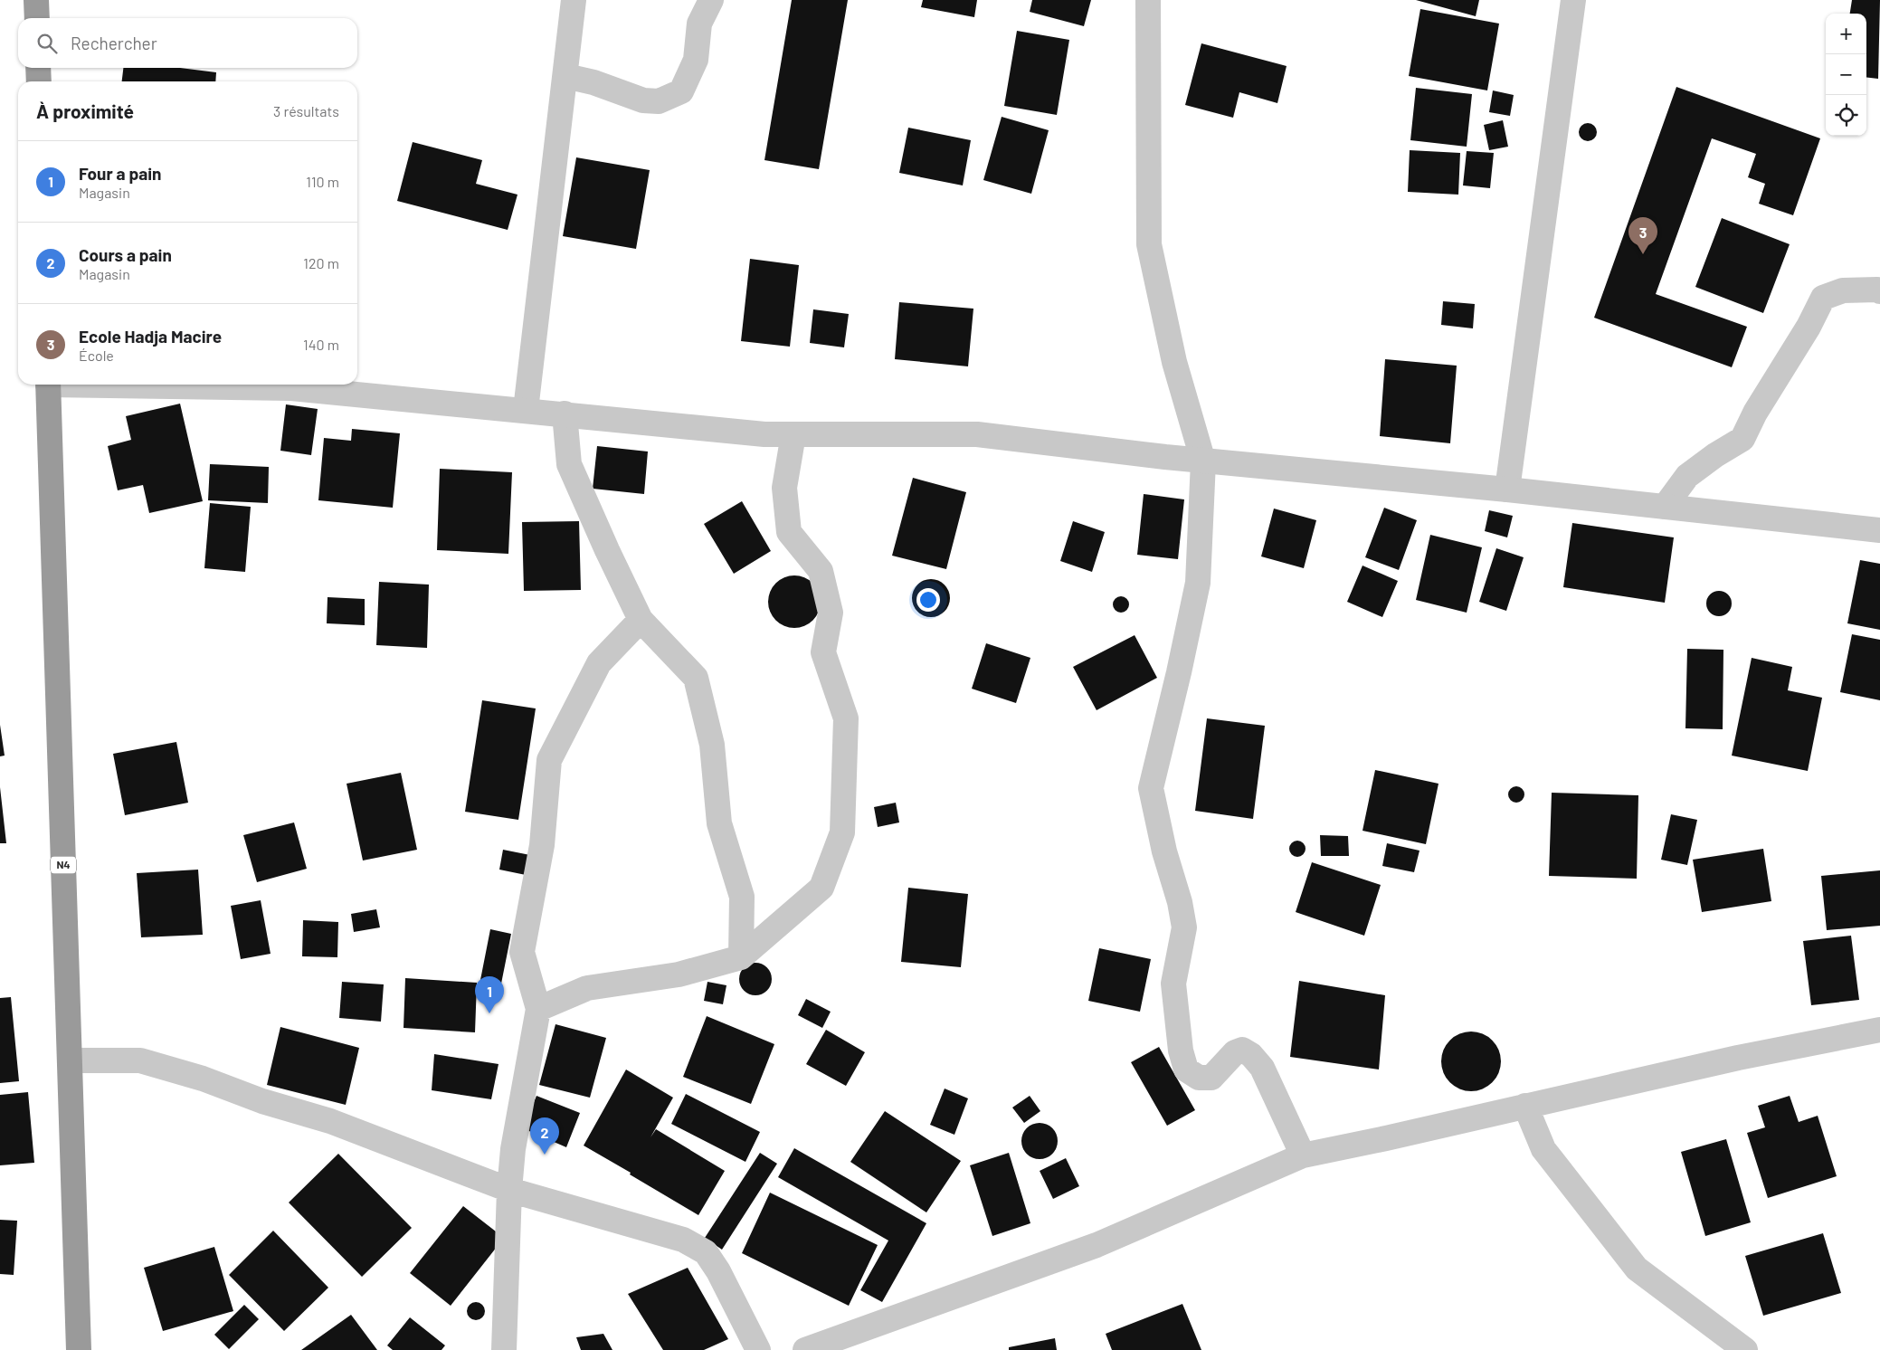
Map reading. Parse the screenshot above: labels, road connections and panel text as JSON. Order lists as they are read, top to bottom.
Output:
{
  "streets": {
    "highway": ["N4"]
  },
  "page": {
    "map_buttons": ["+", "−"],
    "search": "Rechercher",
    "heading": ["À proximité", "3 résultats"],
    "list": [
      {
        "mark": "1",
        "name": "Four a pain",
        "note": "Magasin",
        "value": "110 m"
      },
      {
        "mark": "2",
        "name": "Cours a pain",
        "note": "Magasin",
        "value": "120 m"
      },
      {
        "mark": "3",
        "name": "Ecole Hadja Macire",
        "note": "École",
        "value": "140 m"
      }
    ],
    "pins": ["3", "1", "2"]
  }
}
